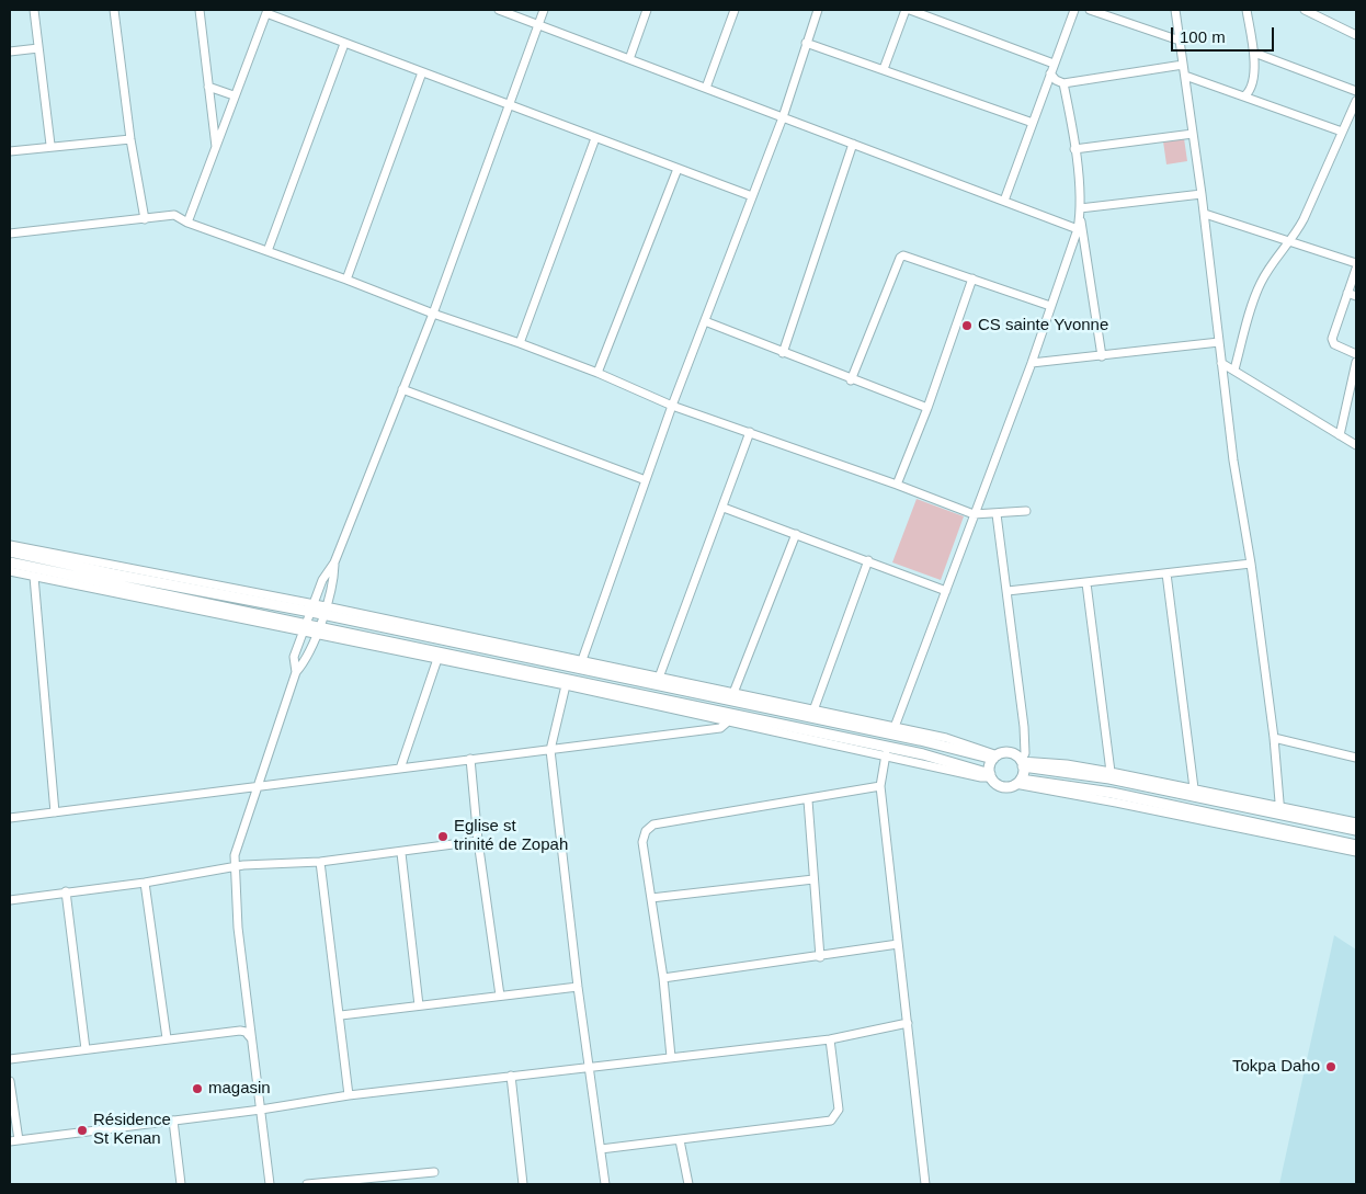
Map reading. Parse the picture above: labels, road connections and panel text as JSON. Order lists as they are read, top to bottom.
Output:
{
  "places": [
    "CS sainte Yvonne",
    "Eglise st trinité de Zopah",
    "Tokpa Daho",
    "magasin",
    "Résidence St Kenan"
  ],
  "scale_bar": "100 m"
}
